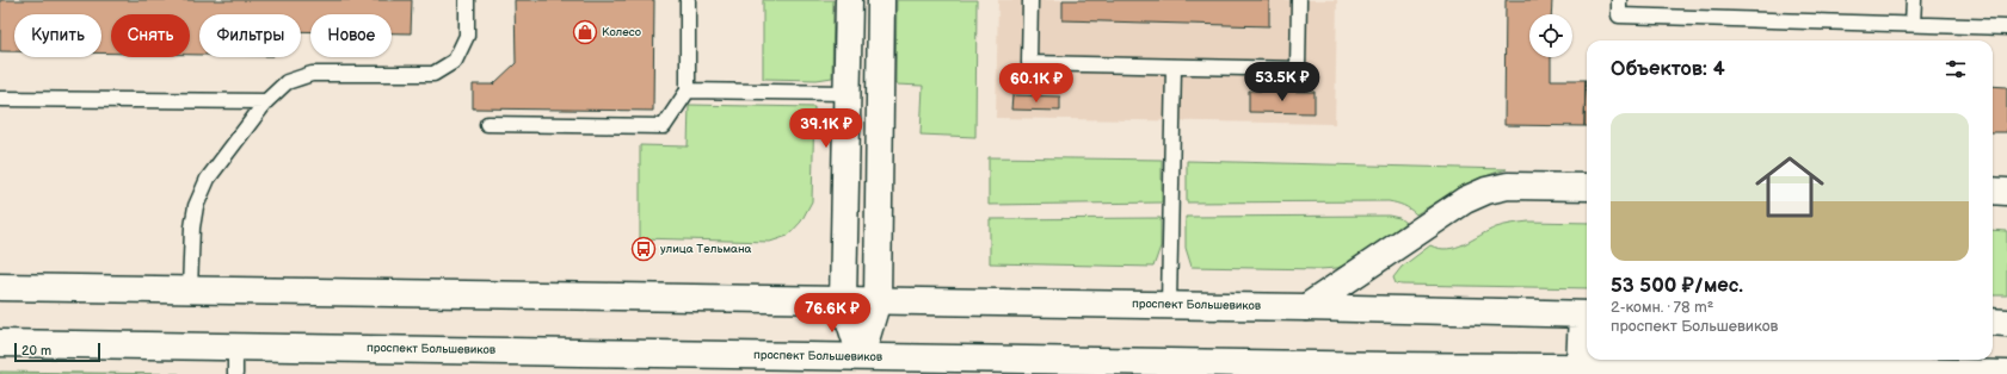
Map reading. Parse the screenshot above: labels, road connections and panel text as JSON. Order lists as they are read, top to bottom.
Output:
{
  "streets": {
    "main road": ["проспект Большевиков"]
  },
  "places": {
    "shop": ["Колесо"],
    "bus stop": ["улица Тельмана"]
  },
  "scale_bar": "20 m",
  "page": {
    "chip": [
      "Купить",
      "Снять",
      "Фильтры",
      "Новое"
    ],
    "heading": "Объектов: 4",
    "price": [
      "53.5K ₽",
      "60.1K ₽",
      "39.1K ₽",
      "76.6K ₽"
    ],
    "list": [
      {
        "name": "53 500 ₽/мес.",
        "note": "2-комн. · 78 m² · проспект Большевиков"
      }
    ],
    "scale": "20 m"
  }
}
